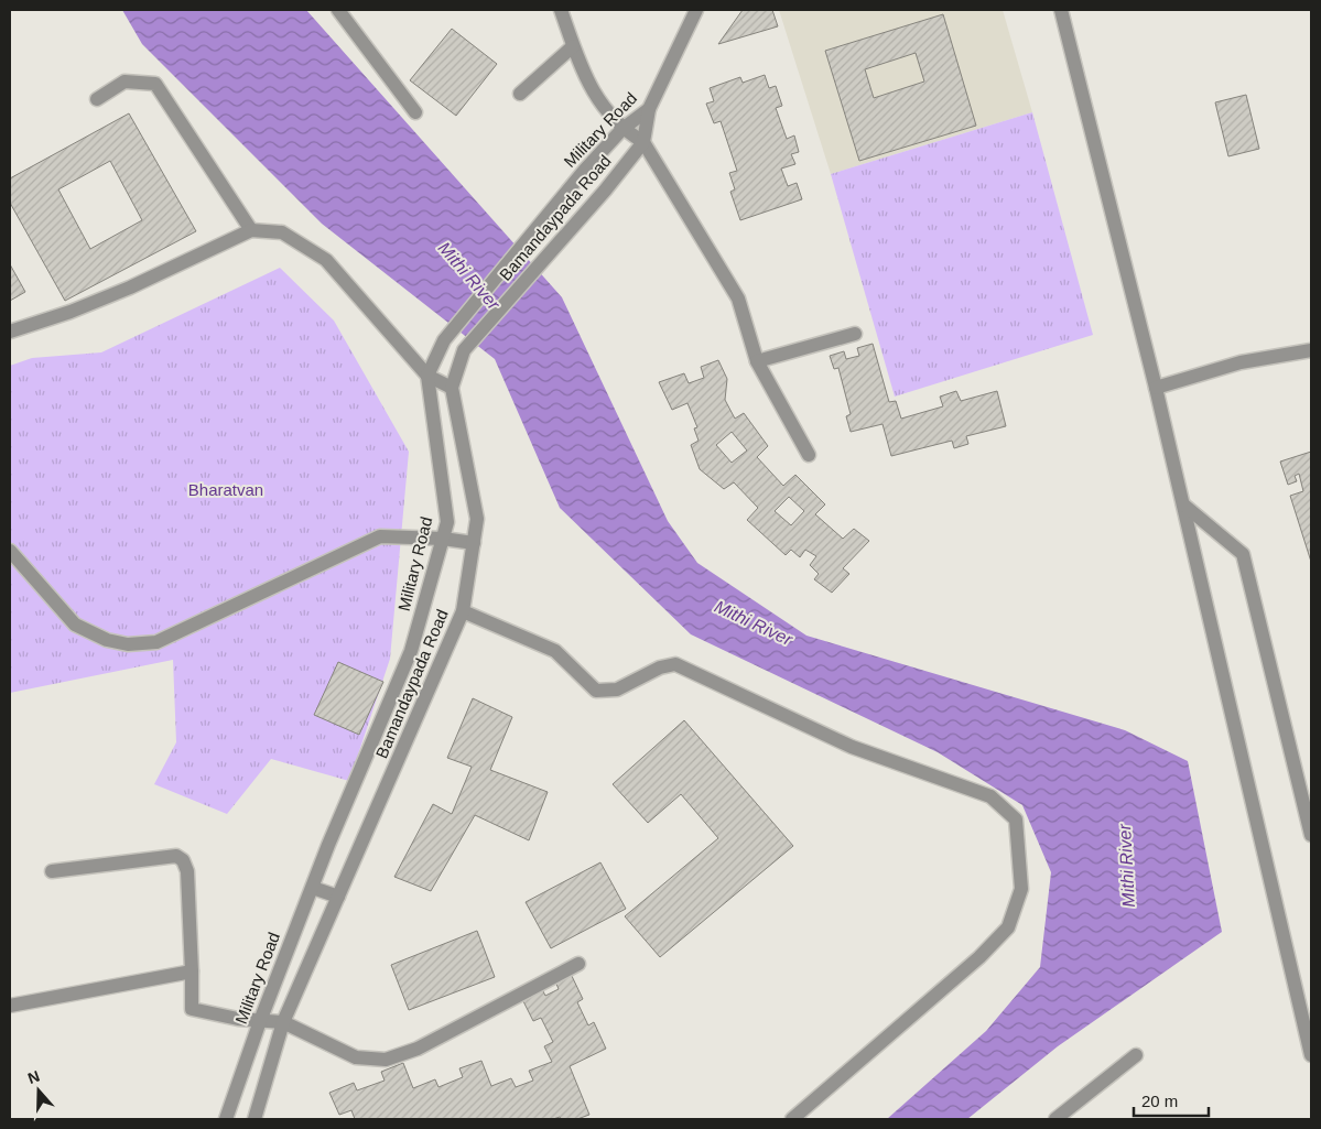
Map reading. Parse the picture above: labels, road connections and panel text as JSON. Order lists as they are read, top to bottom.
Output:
{
  "streets": {
    "street": ["Military Road", "Bamandaypada Road"]
  },
  "crossings": [
    ["Military Road", "Bamandaypada Road"]
  ],
  "water": ["Mithi River"],
  "parks": ["Bharatvan"],
  "scale_bar": "20 m",
  "north": "top"
}
